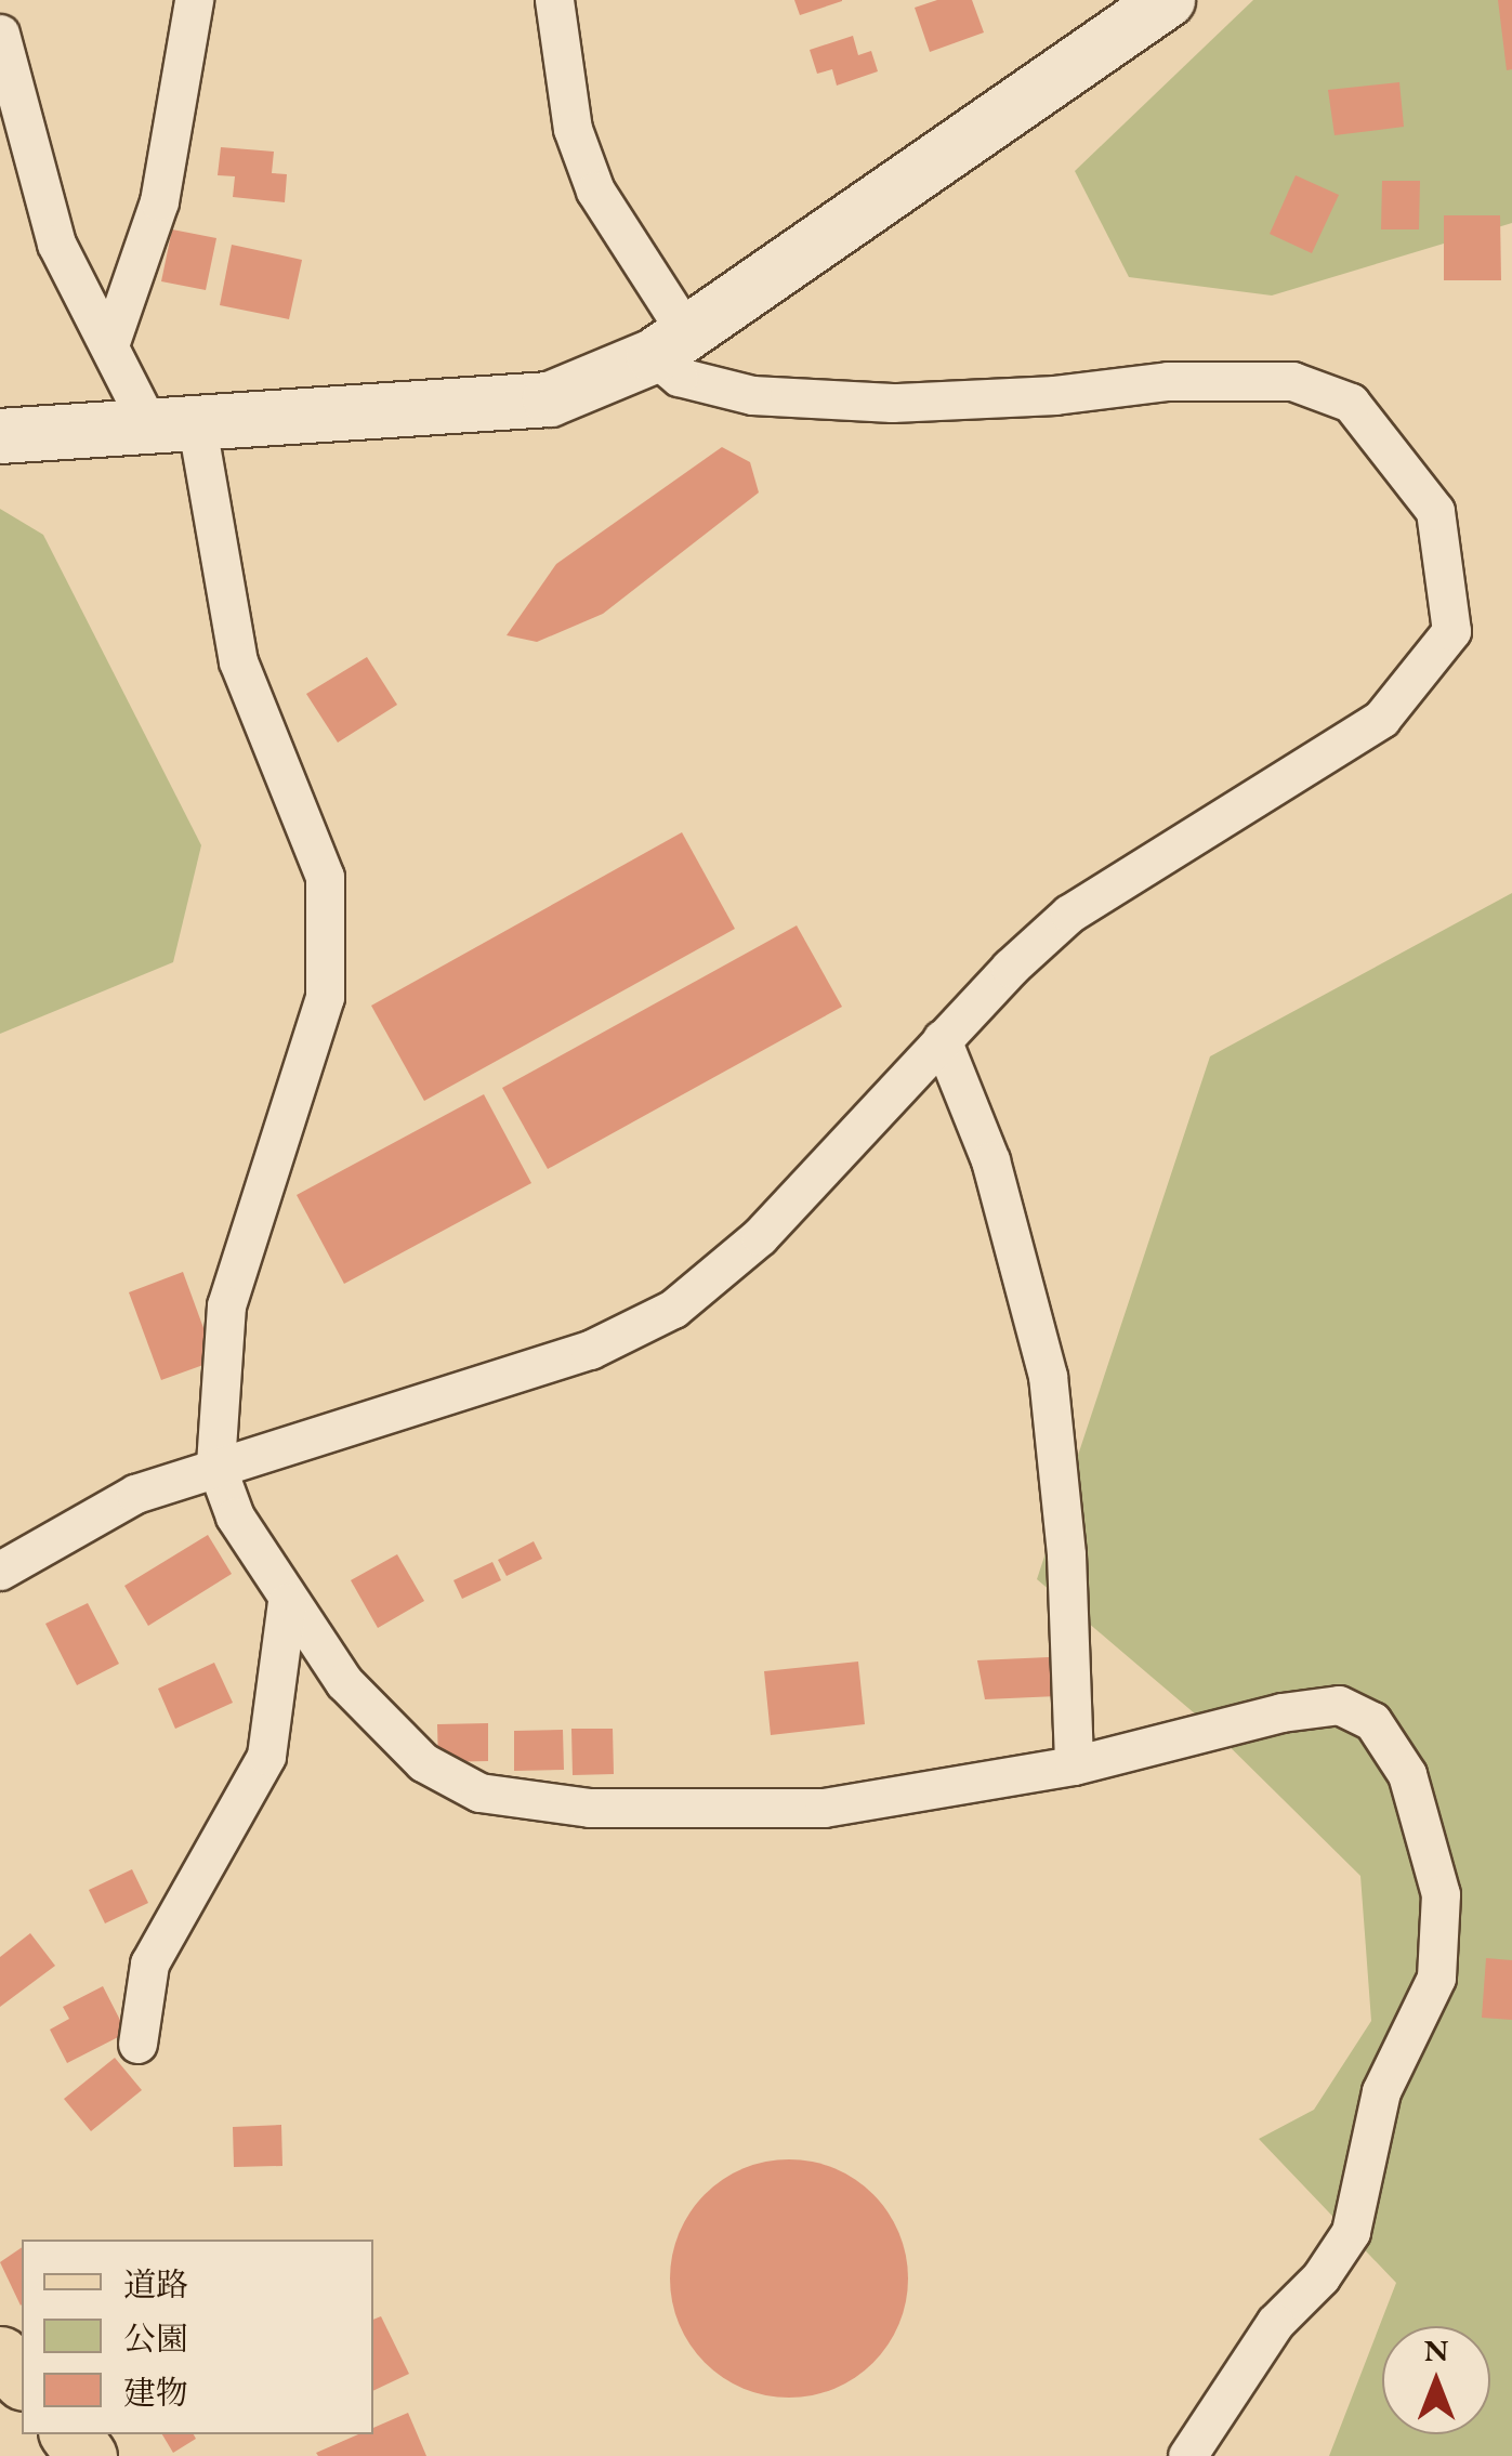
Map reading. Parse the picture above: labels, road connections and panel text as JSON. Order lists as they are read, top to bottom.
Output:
{
  "legend": ["道路", "公園", "建物"],
  "north": "top"
}
